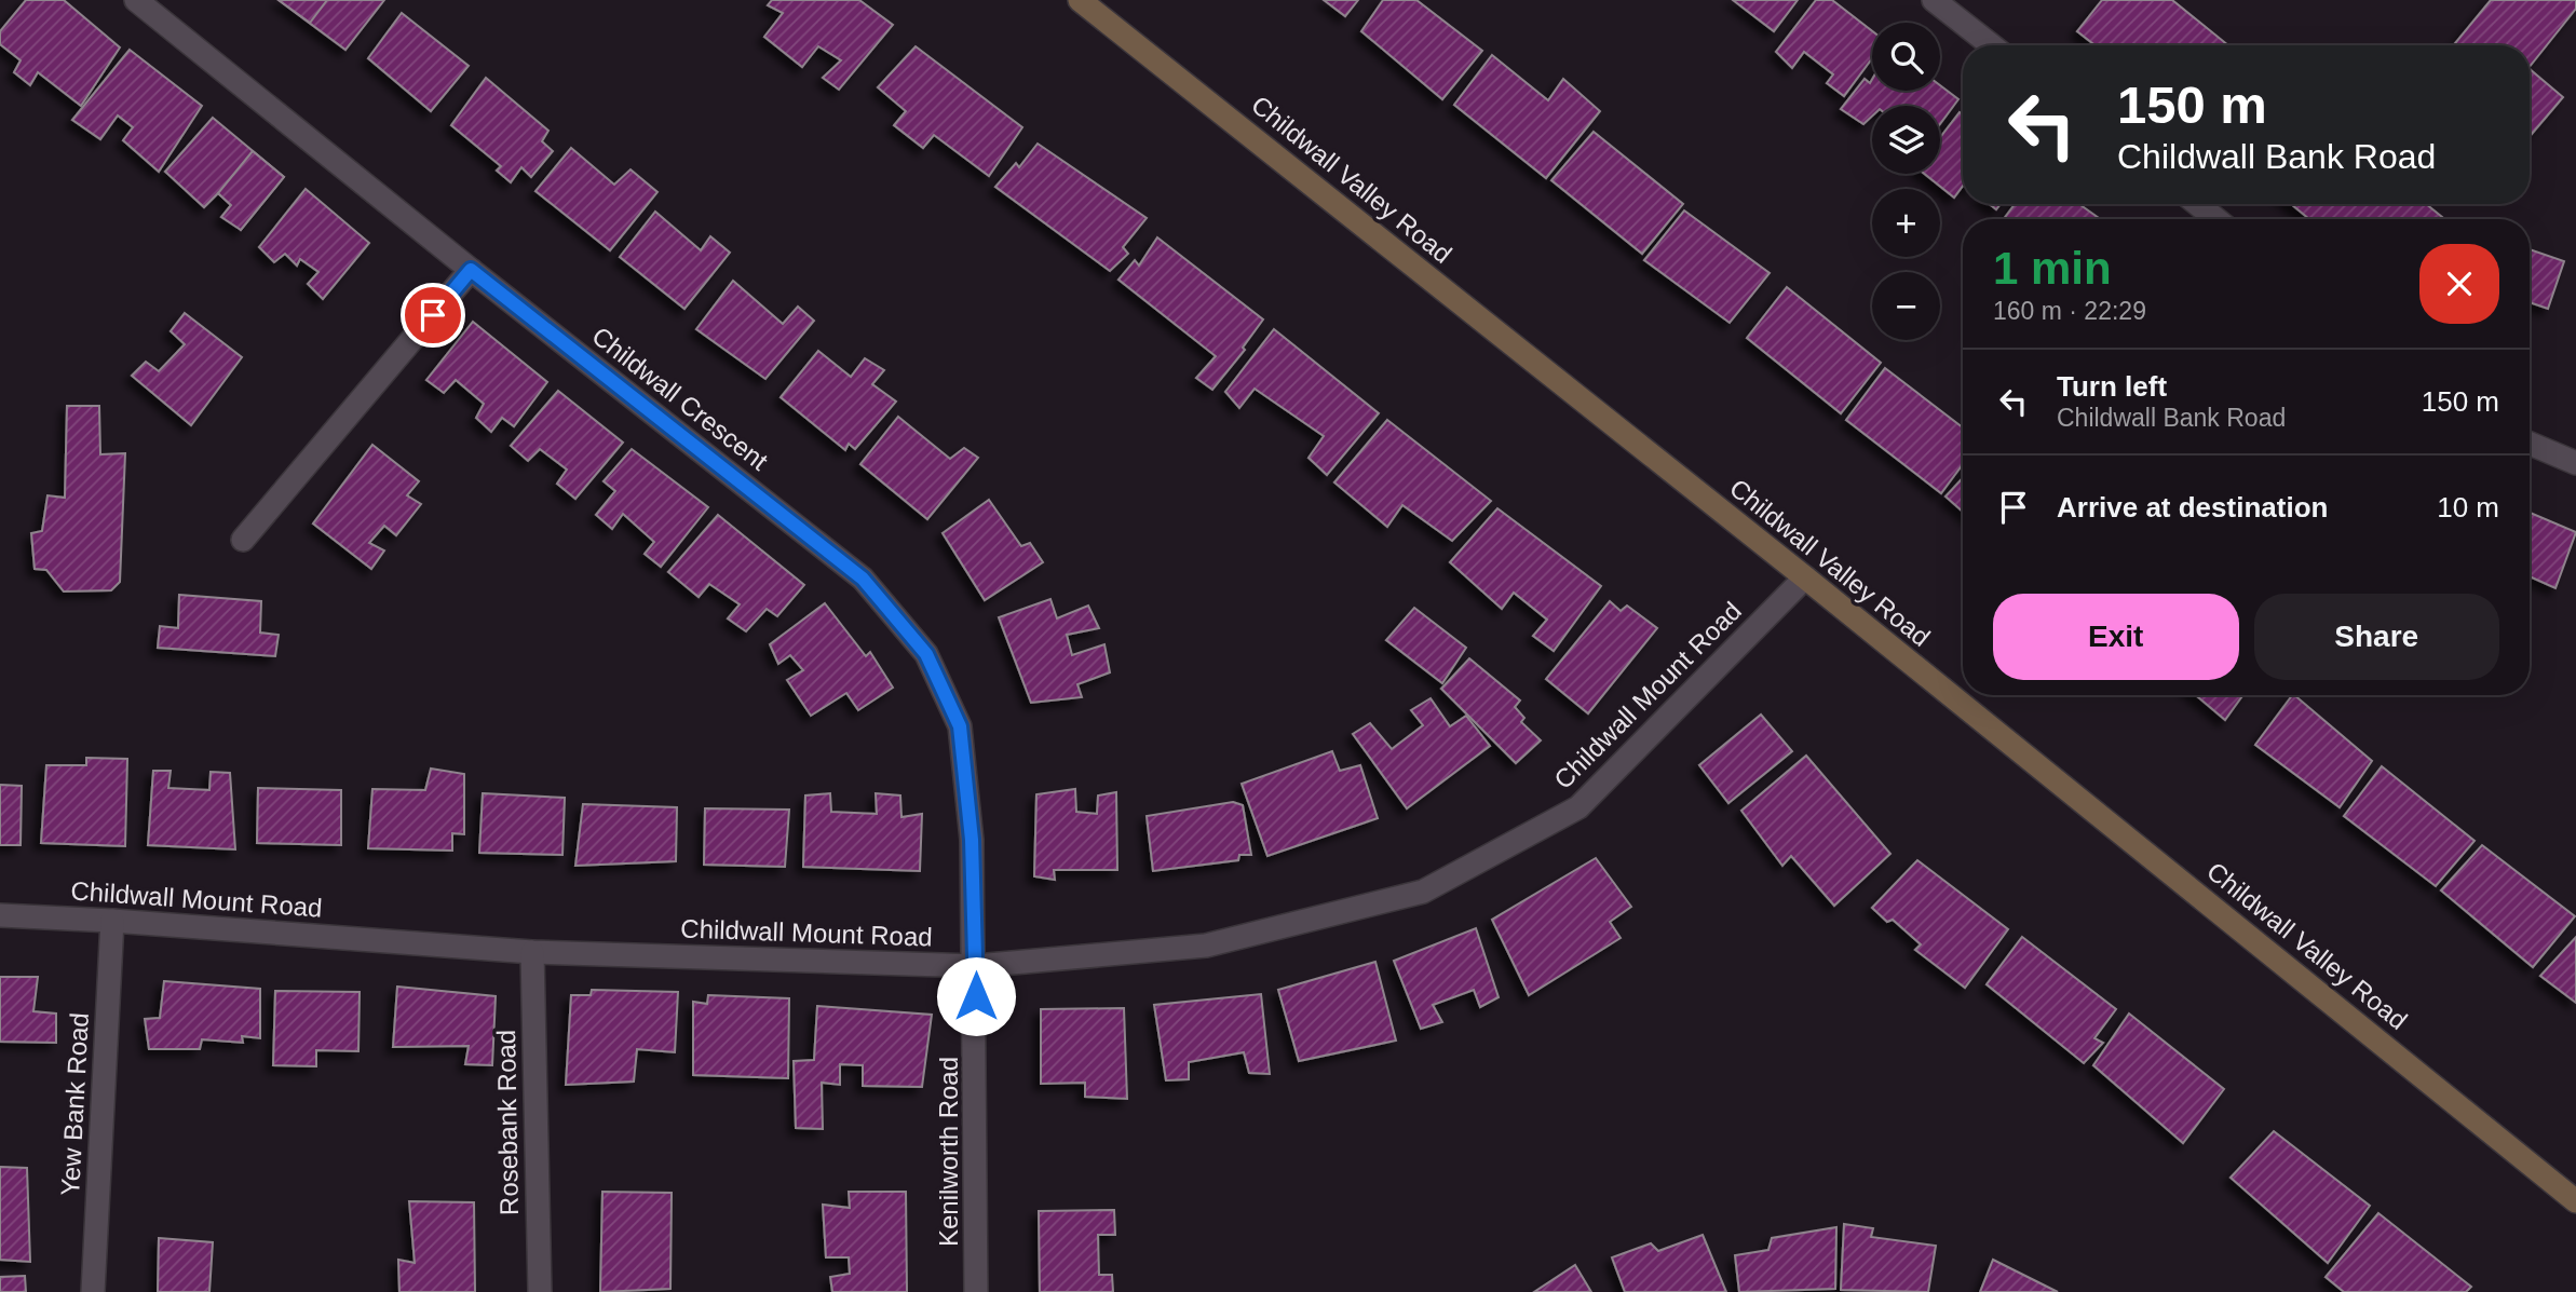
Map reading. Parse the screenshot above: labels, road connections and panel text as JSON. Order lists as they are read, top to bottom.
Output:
{
  "streets": {
    "main road": ["Childwall Valley Road"],
    "street": [
      "Childwall Crescent",
      "Childwall Mount Road",
      "Yew Bank Road",
      "Rosebank Road",
      "Kenilworth Road"
    ]
  },
  "crossings": [
    ["Childwall Valley Road", "Childwall Mount Road"],
    ["Childwall Crescent", "Childwall Mount Road"],
    ["Childwall Crescent", "Kenilworth Road"],
    ["Childwall Mount Road", "Yew Bank Road"],
    ["Childwall Mount Road", "Rosebank Road"],
    ["Childwall Mount Road", "Kenilworth Road"]
  ],
  "page": {
    "map_buttons": ["+", "−"],
    "turn": ["150 m", "Childwall Bank Road"],
    "heading": ["1 min", "160 m · 22:29"],
    "list": [
      {
        "name": "Turn left",
        "note": "Childwall Bank Road",
        "value": "150 m"
      },
      {
        "name": "Arrive at destination",
        "value": "10 m"
      }
    ],
    "buttons": ["Exit", "Share"]
  }
}
